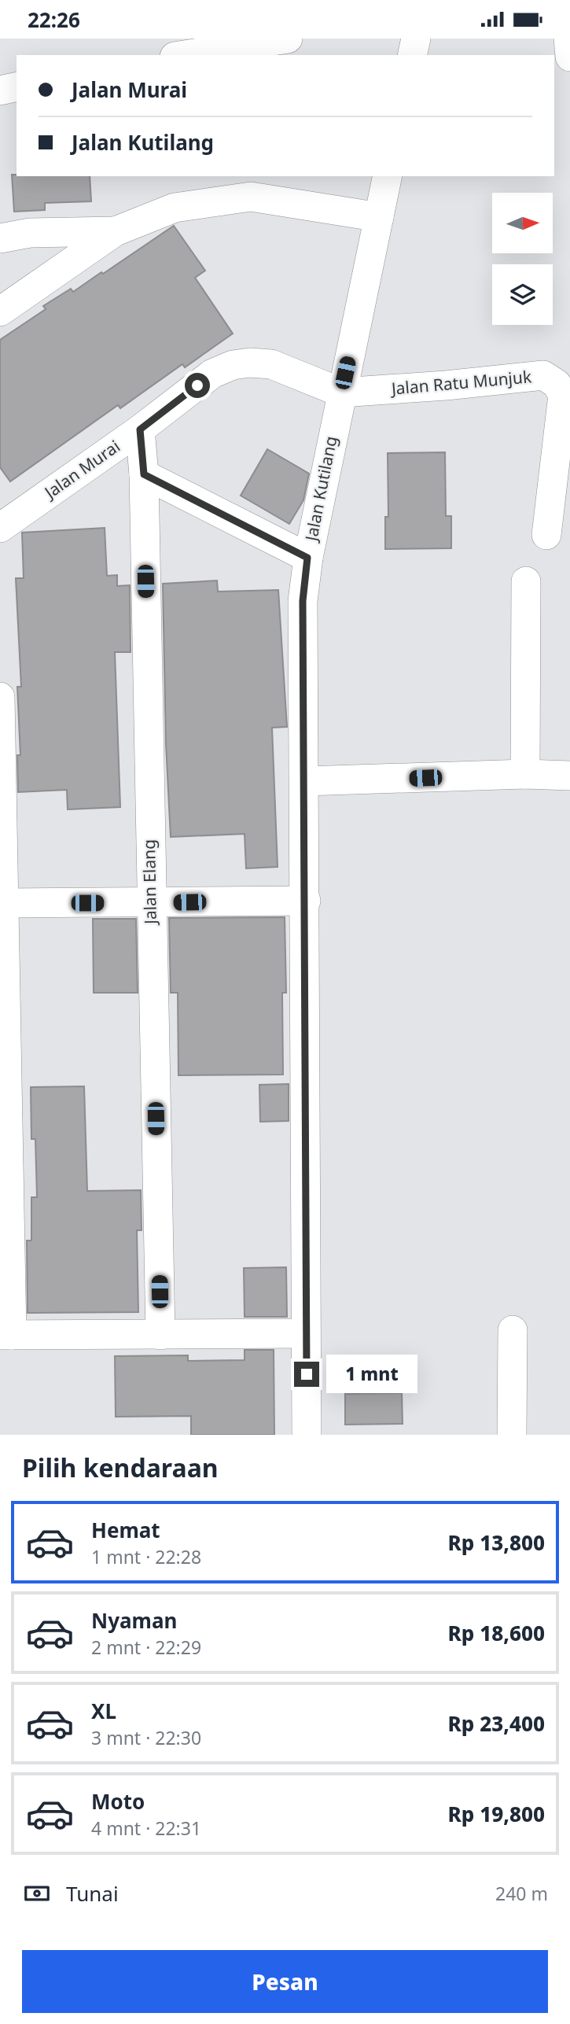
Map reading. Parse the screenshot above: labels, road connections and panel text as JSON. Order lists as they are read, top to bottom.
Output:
{
  "streets": {
    "street": [
      "Jalan Ratu Munjuk",
      "Jalan Murai",
      "Jalan Kutilang",
      "Jalan Elang"
    ]
  },
  "crossings": [
    ["Jalan Ratu Munjuk", "Jalan Murai"],
    ["Jalan Ratu Munjuk", "Jalan Kutilang"],
    ["Jalan Murai", "Jalan Kutilang"],
    ["Jalan Murai", "Jalan Elang"]
  ],
  "north": "right",
  "page": {
    "status": "22:26",
    "banner": ["Jalan Murai", "Jalan Kutilang"],
    "bubble": "1 mnt",
    "heading": "Pilih kendaraan",
    "list": [
      {
        "name": "Hemat",
        "note": "1 mnt · 22:28",
        "value": "Rp 13,800"
      },
      {
        "name": "Nyaman",
        "note": "2 mnt · 22:29",
        "value": "Rp 18,600"
      },
      {
        "name": "XL",
        "note": "3 mnt · 22:30",
        "value": "Rp 23,400"
      },
      {
        "name": "Moto",
        "note": "4 mnt · 22:31",
        "value": "Rp 19,800"
      }
    ],
    "pay": ["Tunai", "240 m"],
    "buttons": "Pesan"
  }
}
